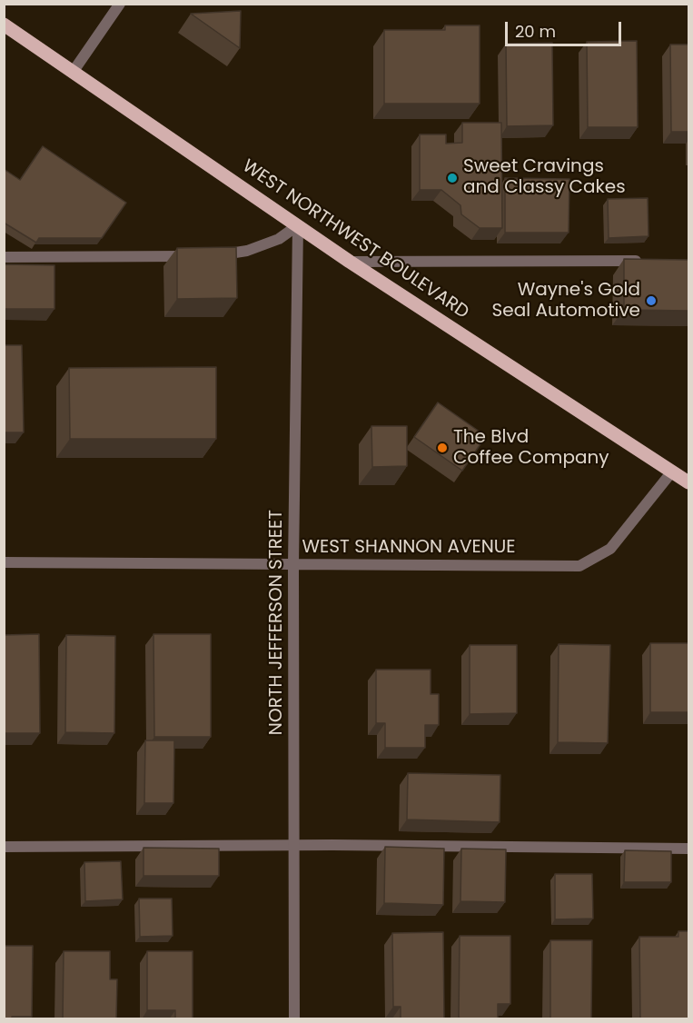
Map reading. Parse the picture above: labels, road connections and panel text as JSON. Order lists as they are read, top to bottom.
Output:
{
  "streets": {
    "main road": ["WEST NORTHWEST BOULEVARD"],
    "street": ["WEST SHANNON AVENUE", "NORTH JEFFERSON STREET"]
  },
  "crossings": [
    ["WEST NORTHWEST BOULEVARD", "WEST SHANNON AVENUE"],
    ["WEST NORTHWEST BOULEVARD", "NORTH JEFFERSON STREET"],
    ["WEST SHANNON AVENUE", "NORTH JEFFERSON STREET"]
  ],
  "places": ["Sweet Cravings and Classy Cakes", "Wayne's Gold Seal Automotive", "The Blvd Coffee Company"],
  "scale_bar": "20 m"
}
